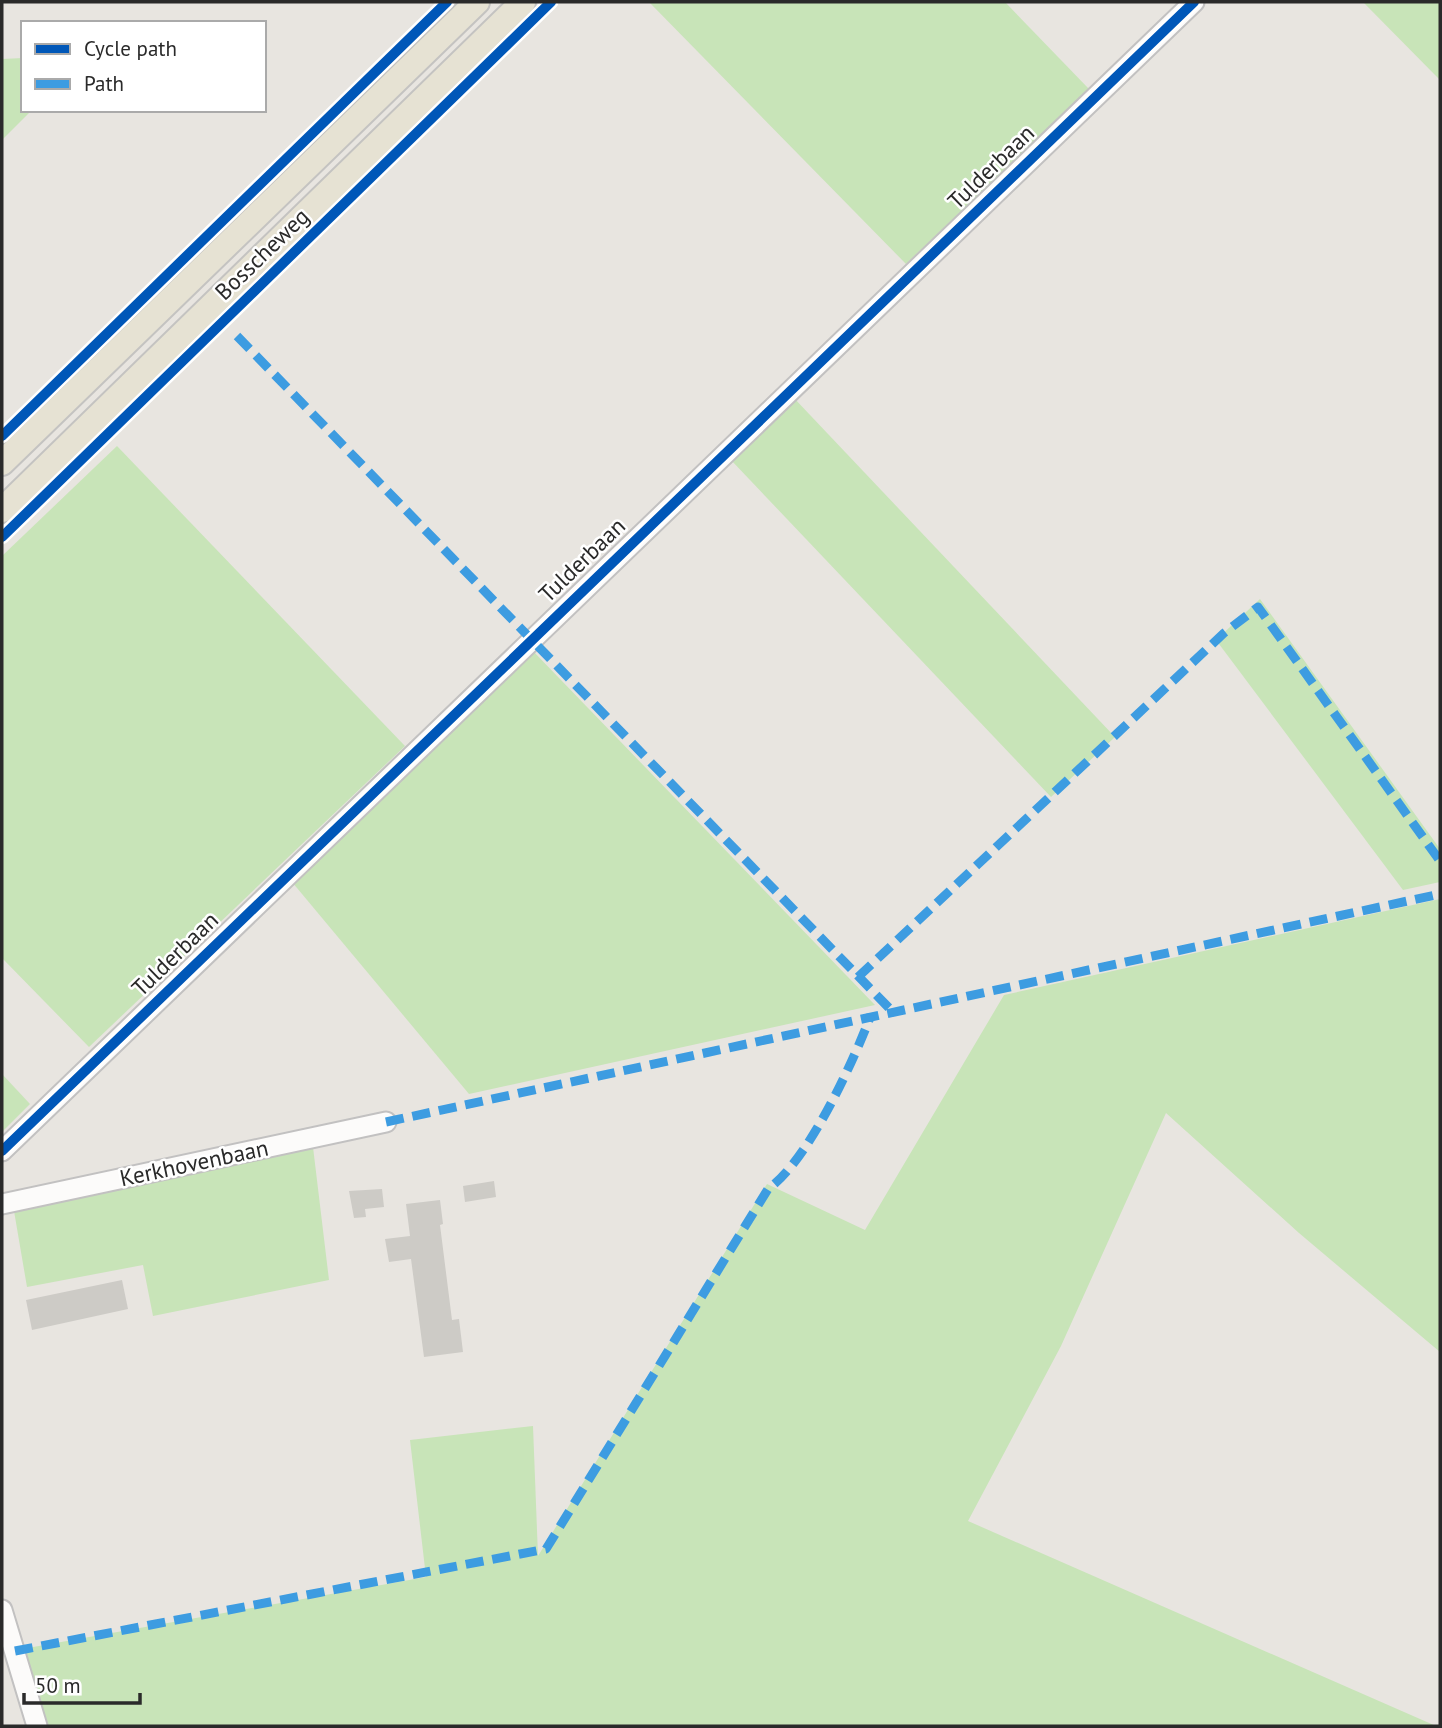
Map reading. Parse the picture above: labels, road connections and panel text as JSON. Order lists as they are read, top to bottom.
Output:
{
  "streets": {
    "main road": ["Bosscheweg"],
    "street": ["Tulderbaan", "Kerkhovenbaan"]
  },
  "legend": ["Cycle path", "Path"],
  "scale_bar": "50 m"
}
